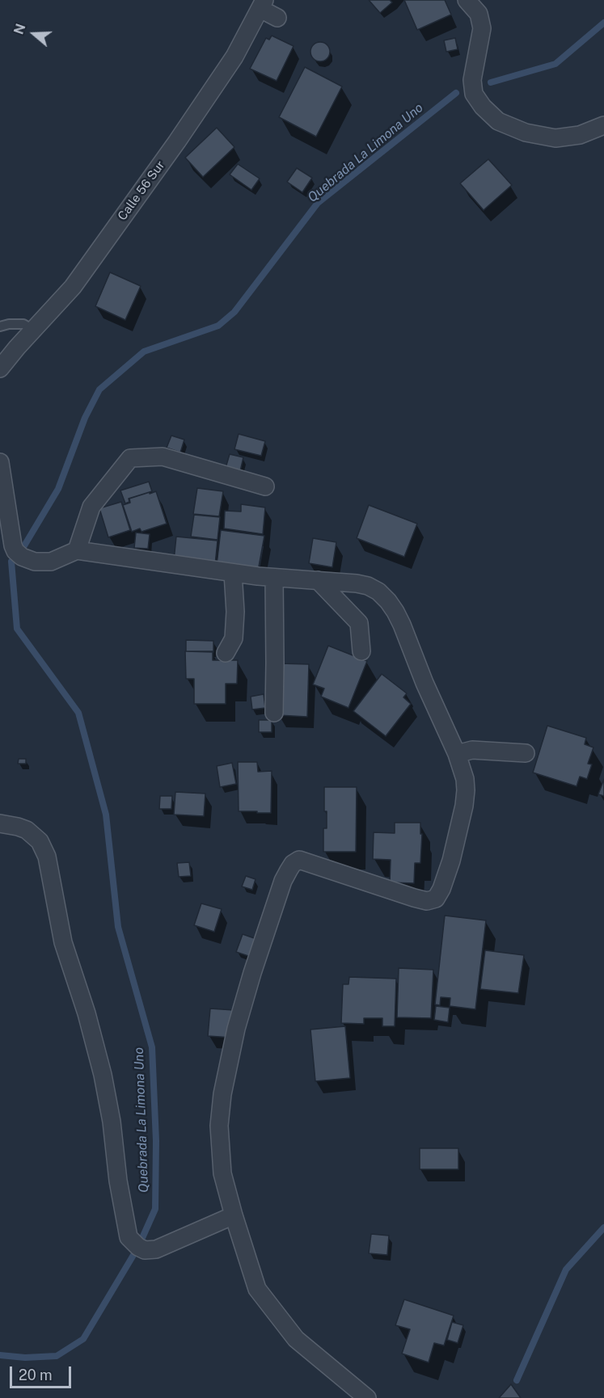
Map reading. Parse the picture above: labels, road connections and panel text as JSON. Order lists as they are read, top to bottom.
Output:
{
  "streets": {
    "street": ["Calle 56 Sur"]
  },
  "water": ["Quebrada La Limona Uno"],
  "scale_bar": "20 m",
  "north": "left"
}
